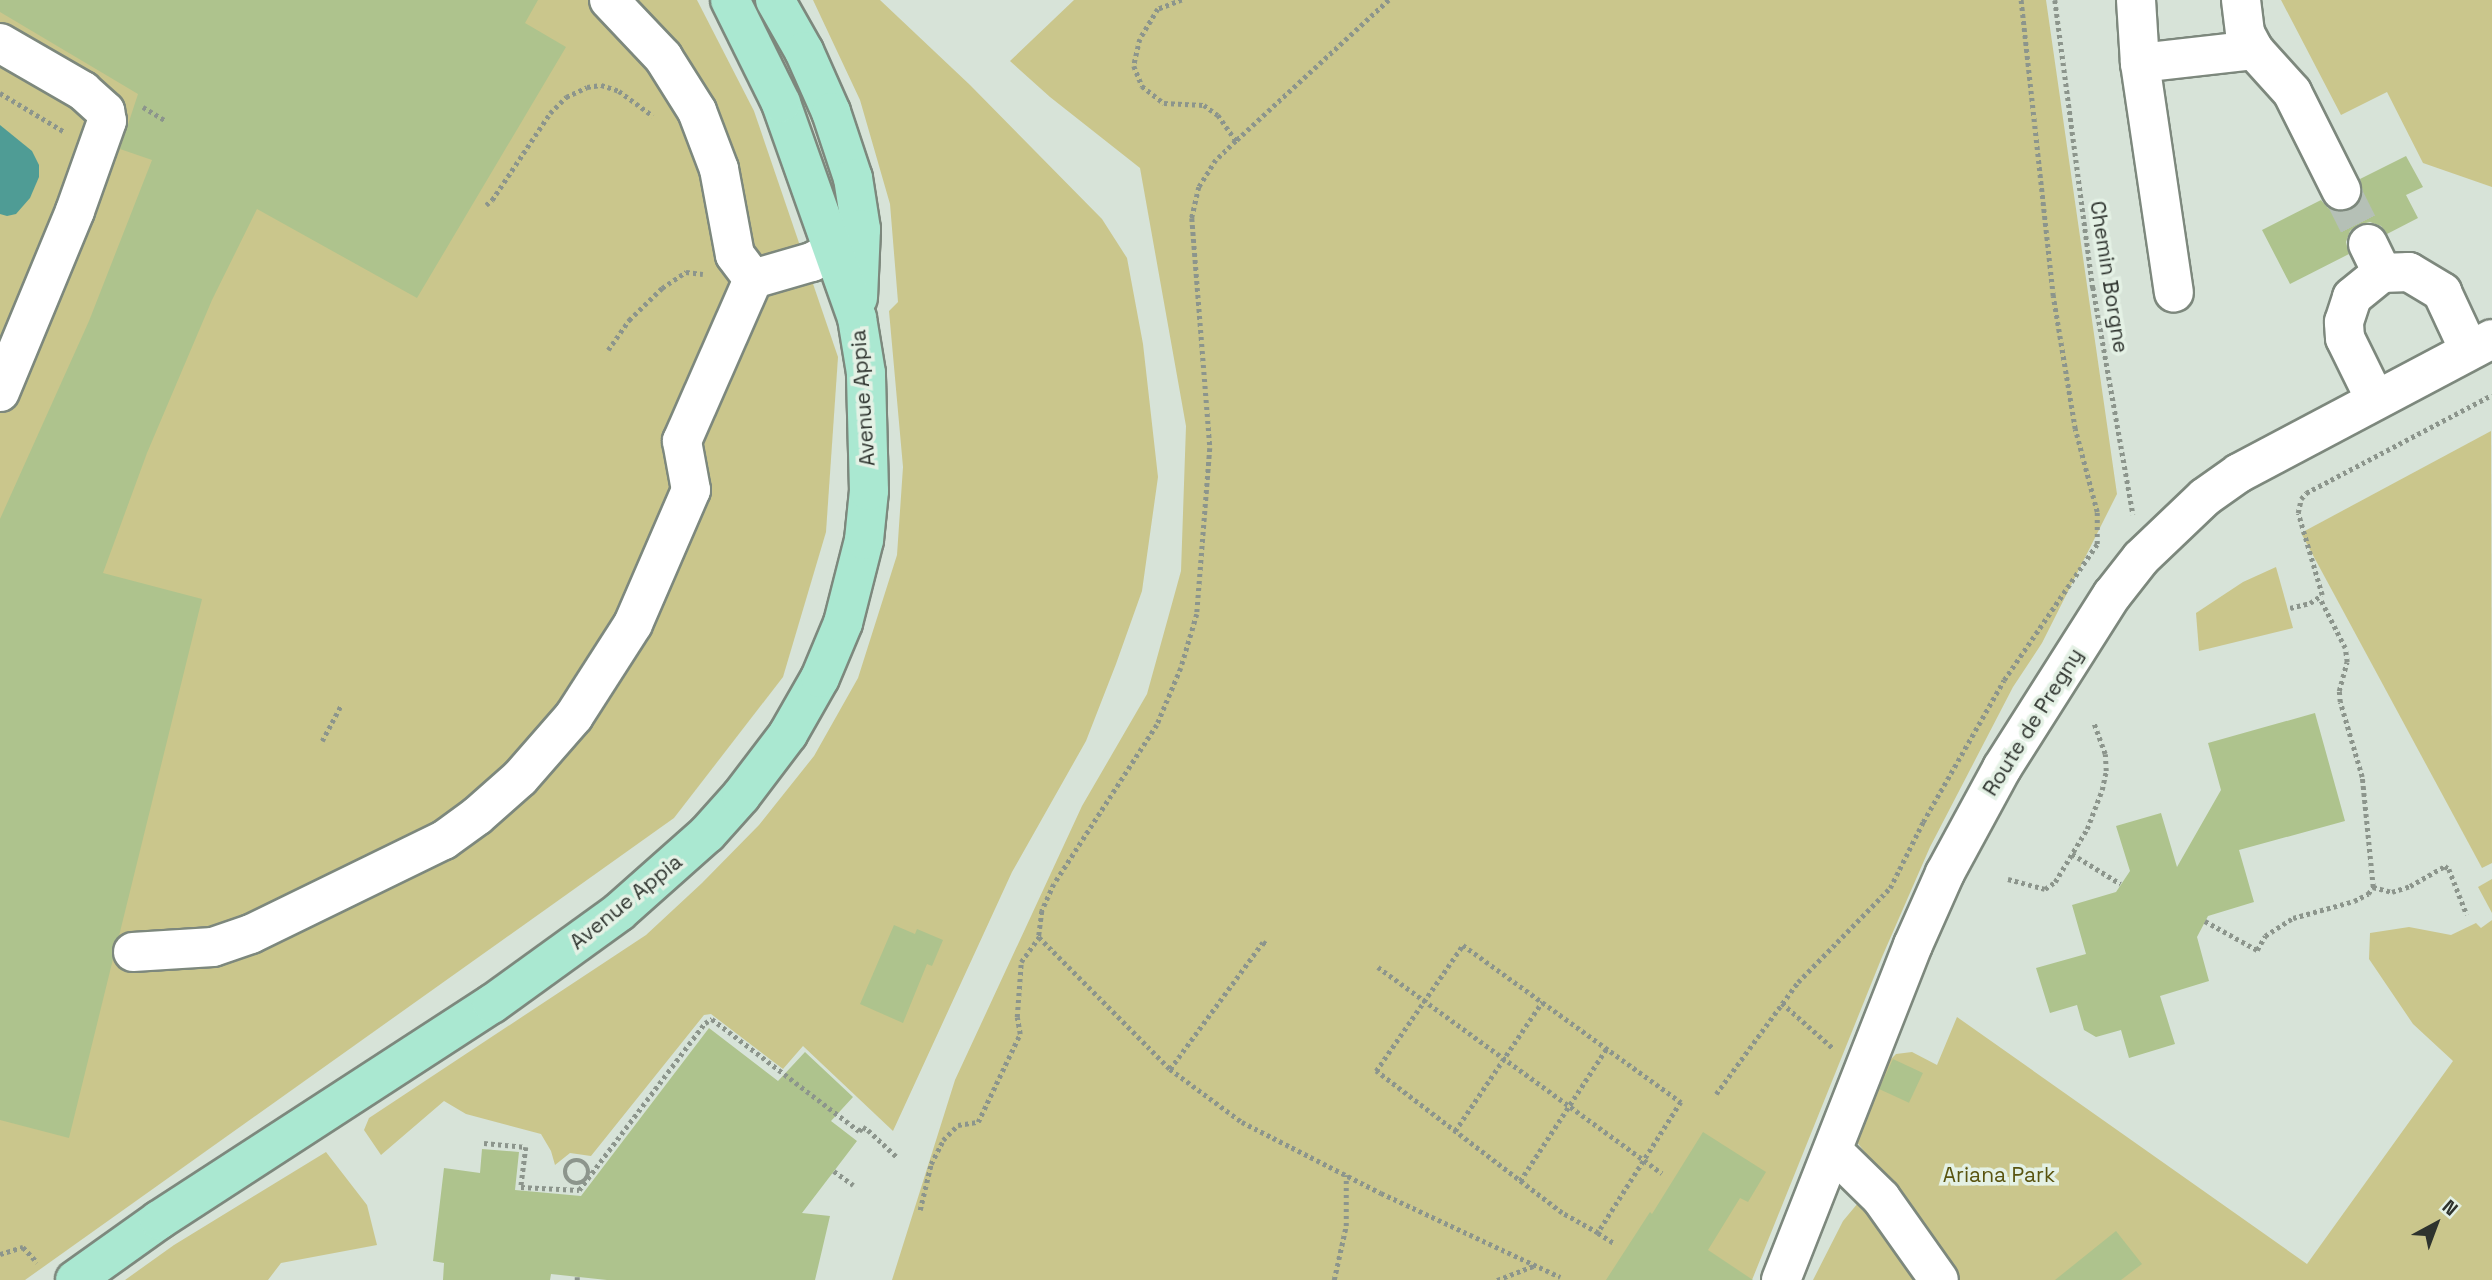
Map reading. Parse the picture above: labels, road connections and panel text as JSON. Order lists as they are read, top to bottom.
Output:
{
  "streets": {
    "main road": ["Avenue Appia"],
    "street": ["Route de Pregny"],
    "path": ["Chemin Borgne"]
  },
  "crossings": [
    ["Chemin Borgne", "Route de Pregny"]
  ],
  "parks": ["Ariana Park"],
  "north": "top right"
}
